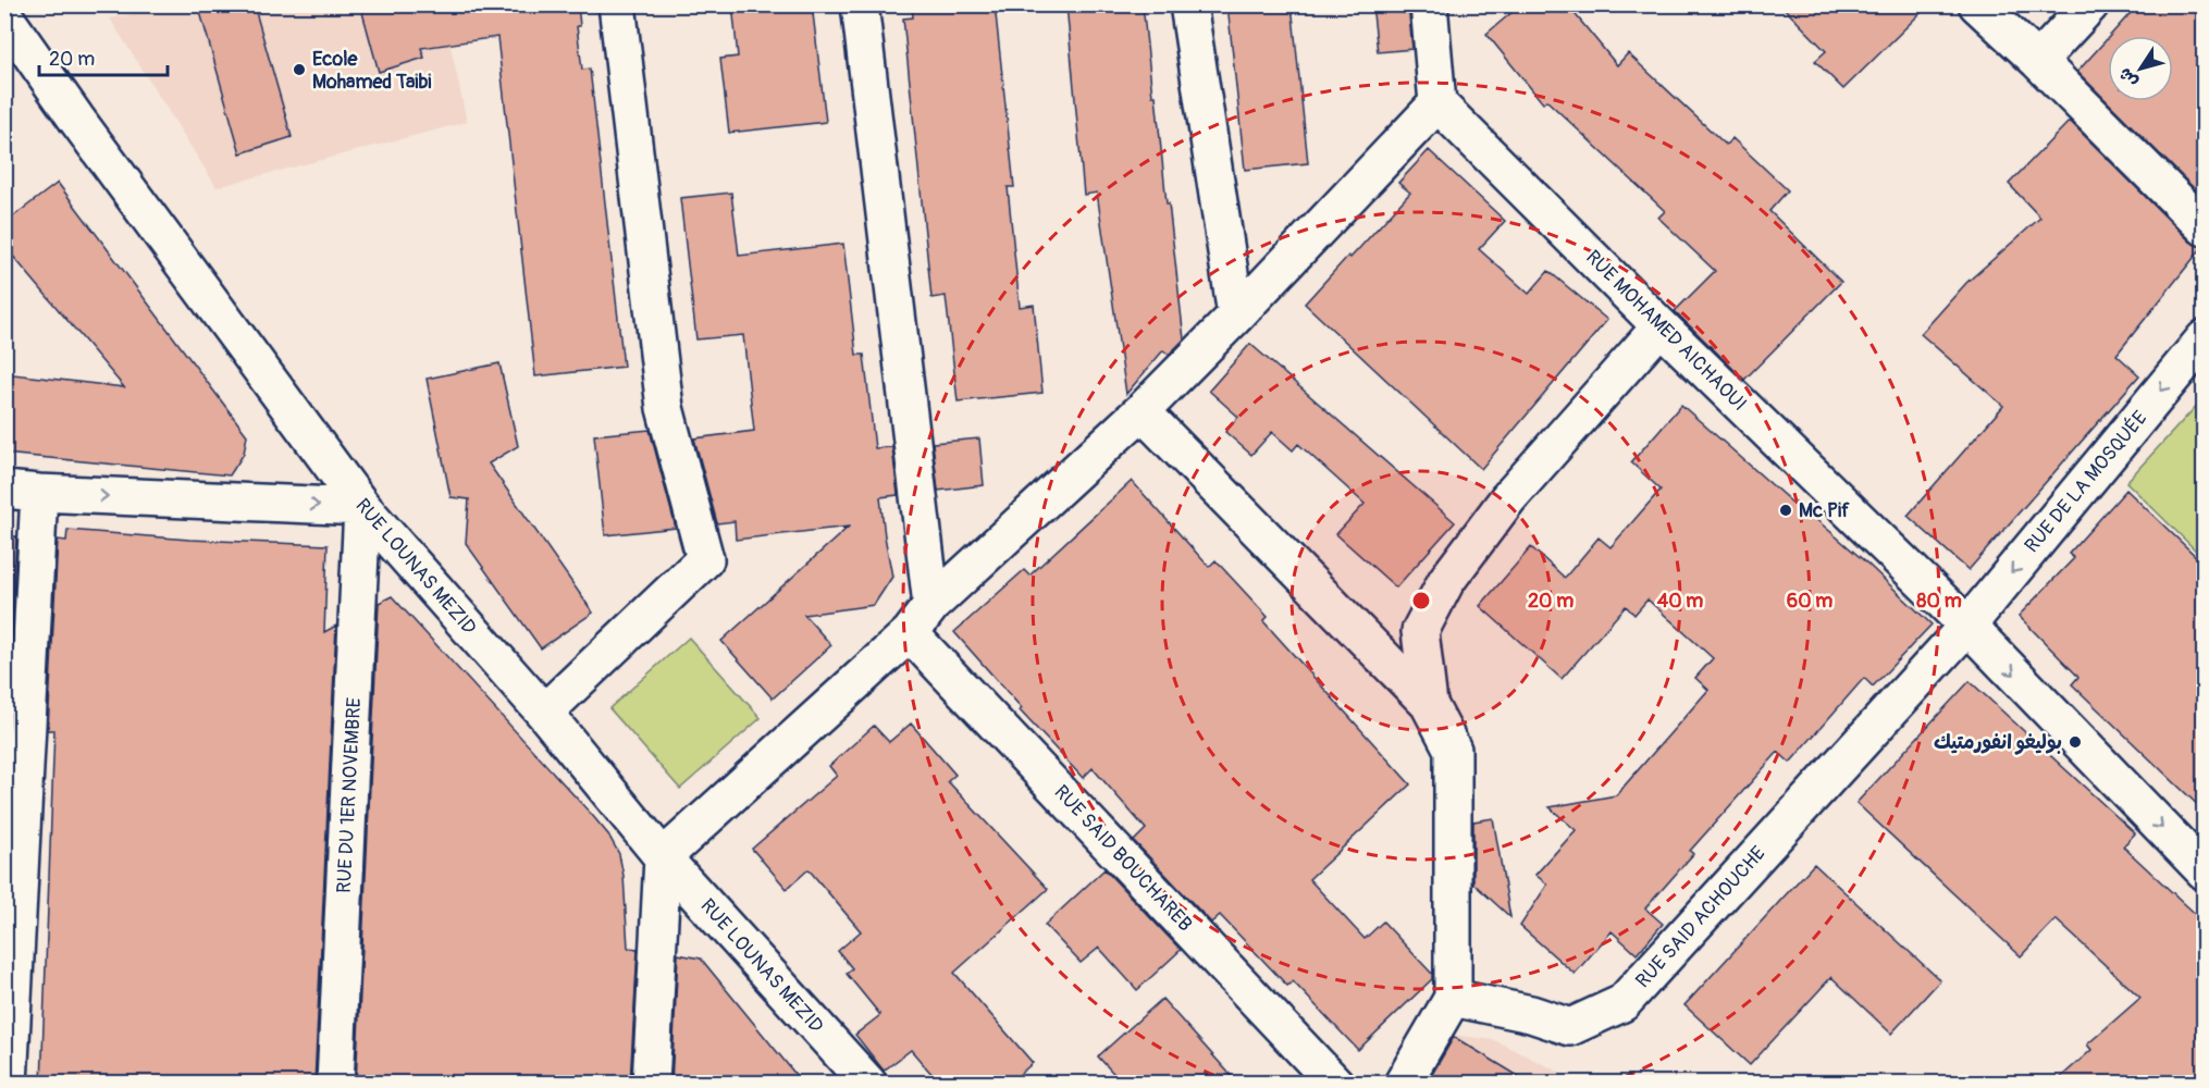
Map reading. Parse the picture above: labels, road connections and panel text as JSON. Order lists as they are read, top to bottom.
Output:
{
  "streets": {
    "street": [
      "RUE MOHAMED AICHAOUI",
      "RUE DE LA MOSQUÉE",
      "RUE LOUNAS MEZID",
      "RUE DU 1ER NOVEMBRE",
      "RUE SAID BOUCHAREB",
      "RUE SAID ACHOUCHE"
    ]
  },
  "crossings": [
    ["RUE MOHAMED AICHAOUI", "RUE DE LA MOSQUÉE"],
    ["RUE MOHAMED AICHAOUI", "RUE SAID ACHOUCHE"],
    ["RUE DE LA MOSQUÉE", "RUE SAID ACHOUCHE"],
    ["RUE LOUNAS MEZID", "RUE DU 1ER NOVEMBRE"]
  ],
  "one_way": ["RUE DE LA MOSQUÉE"],
  "places": ["Ecole Mohamed Taibi", "Mc Pif", "بوليغو انفورمتيك"],
  "scale_bar": "20 m",
  "north": "bottom left",
  "rings": [
    "20 m",
    "40 m",
    "60 m",
    "80 m"
  ]
}
